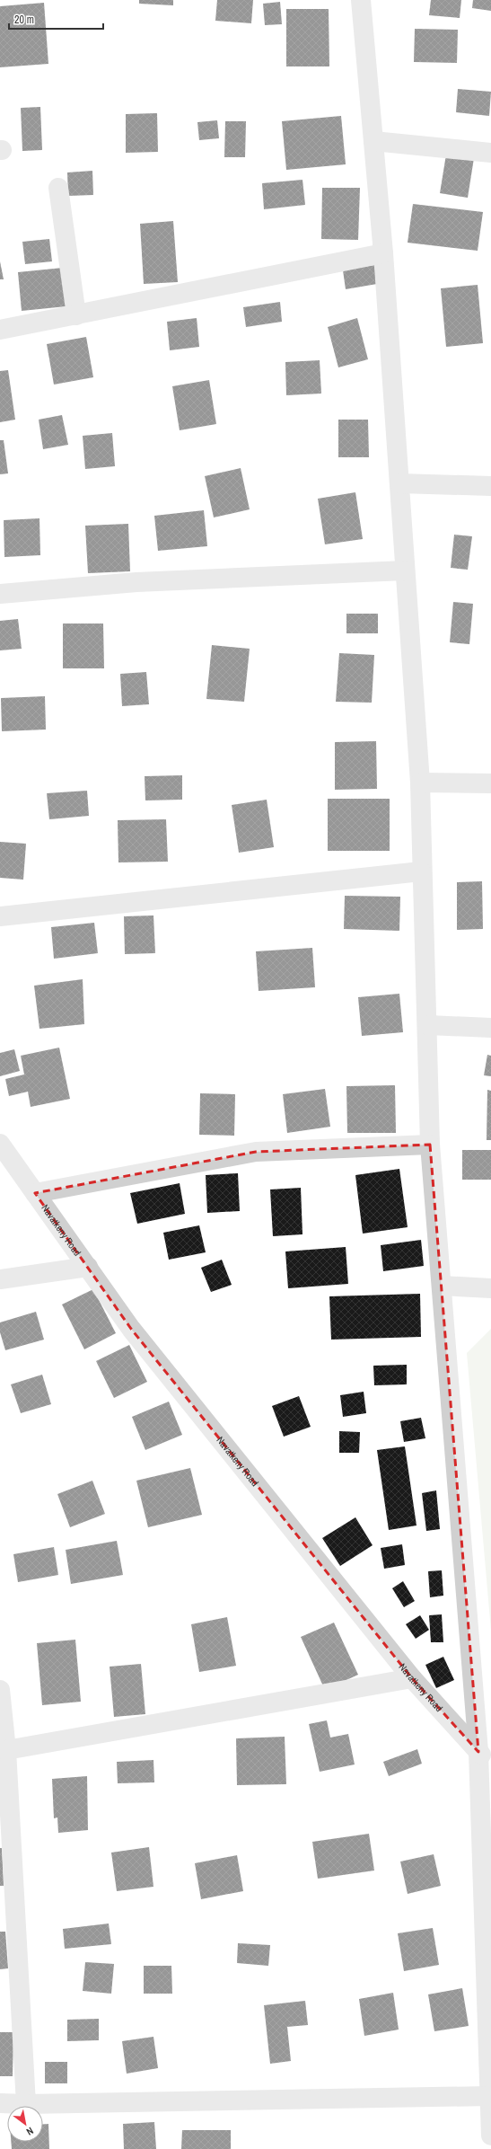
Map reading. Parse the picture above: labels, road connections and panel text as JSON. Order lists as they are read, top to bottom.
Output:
{
  "streets": {
    "street": ["Navatkeny Road"]
  },
  "scale_bar": "20 m",
  "north": "bottom right"
}
